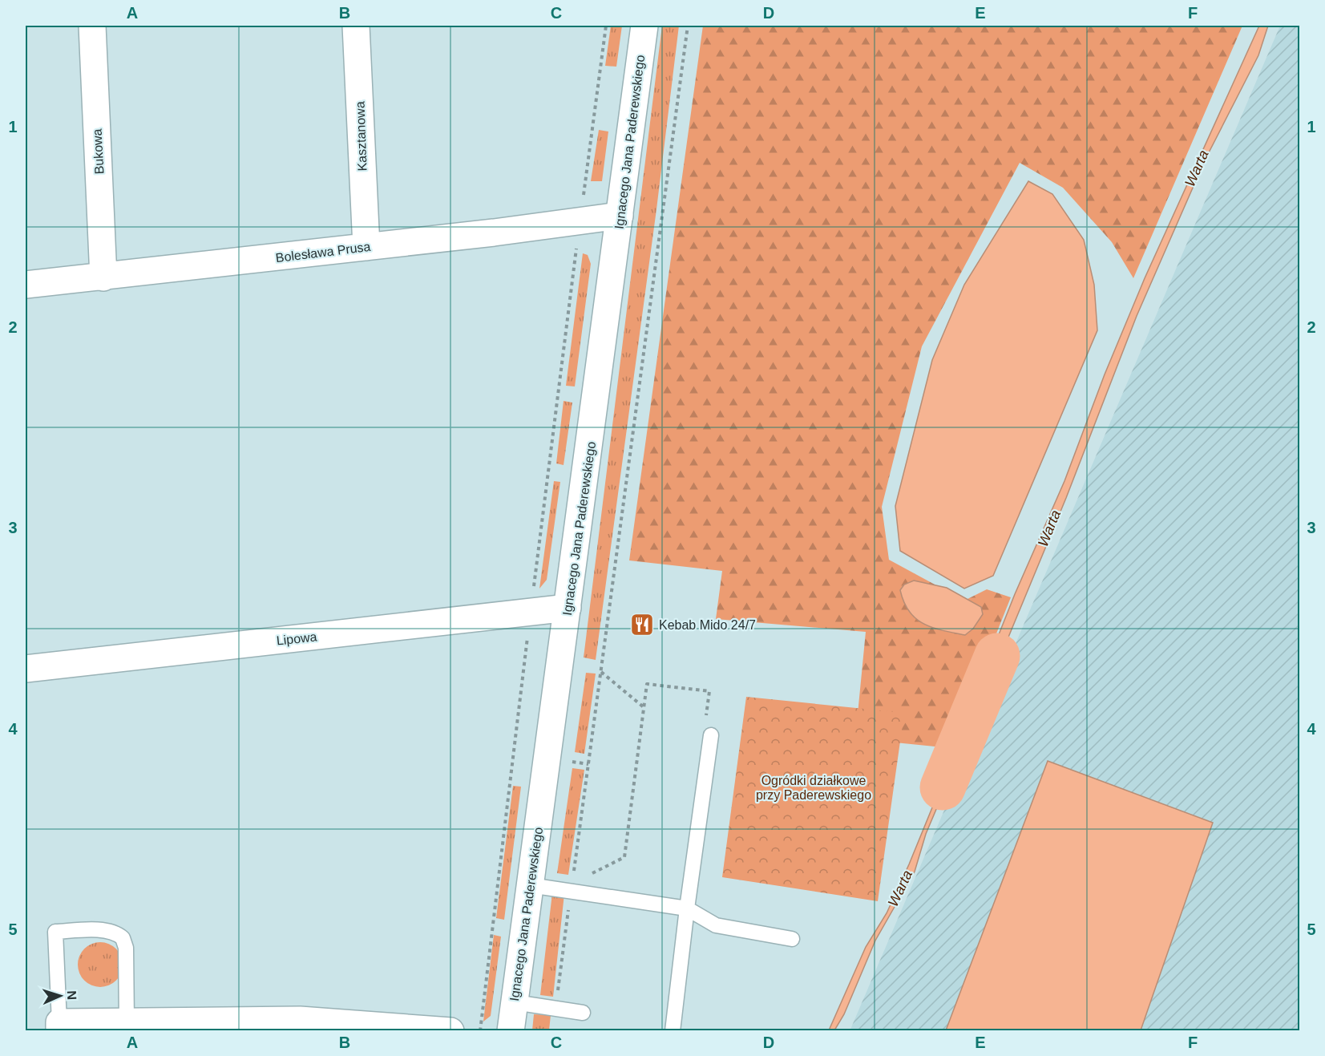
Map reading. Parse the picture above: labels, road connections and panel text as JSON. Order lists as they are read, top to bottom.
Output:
{
  "streets": {
    "street": [
      "Kasztanowa",
      "Ignacego Jana Paderewskiego",
      "Bukowa",
      "Bolesława Prusa",
      "Lipowa"
    ]
  },
  "crossings": [
    ["Kasztanowa", "Bolesława Prusa"],
    ["Ignacego Jana Paderewskiego", "Bolesława Prusa"],
    ["Ignacego Jana Paderewskiego", "Lipowa"],
    ["Bukowa", "Bolesława Prusa"]
  ],
  "water": ["Warta"],
  "parks": ["Ogródki działkowe przy Paderewskiego"],
  "places": {
    "restaurant": ["Kebab Mido 24/7"]
  },
  "north": "right",
  "grid": {
    "columns": [
      "A",
      "B",
      "C",
      "D",
      "E",
      "F"
    ],
    "rows": [
      "1",
      "2",
      "3",
      "4",
      "5"
    ]
  }
}
